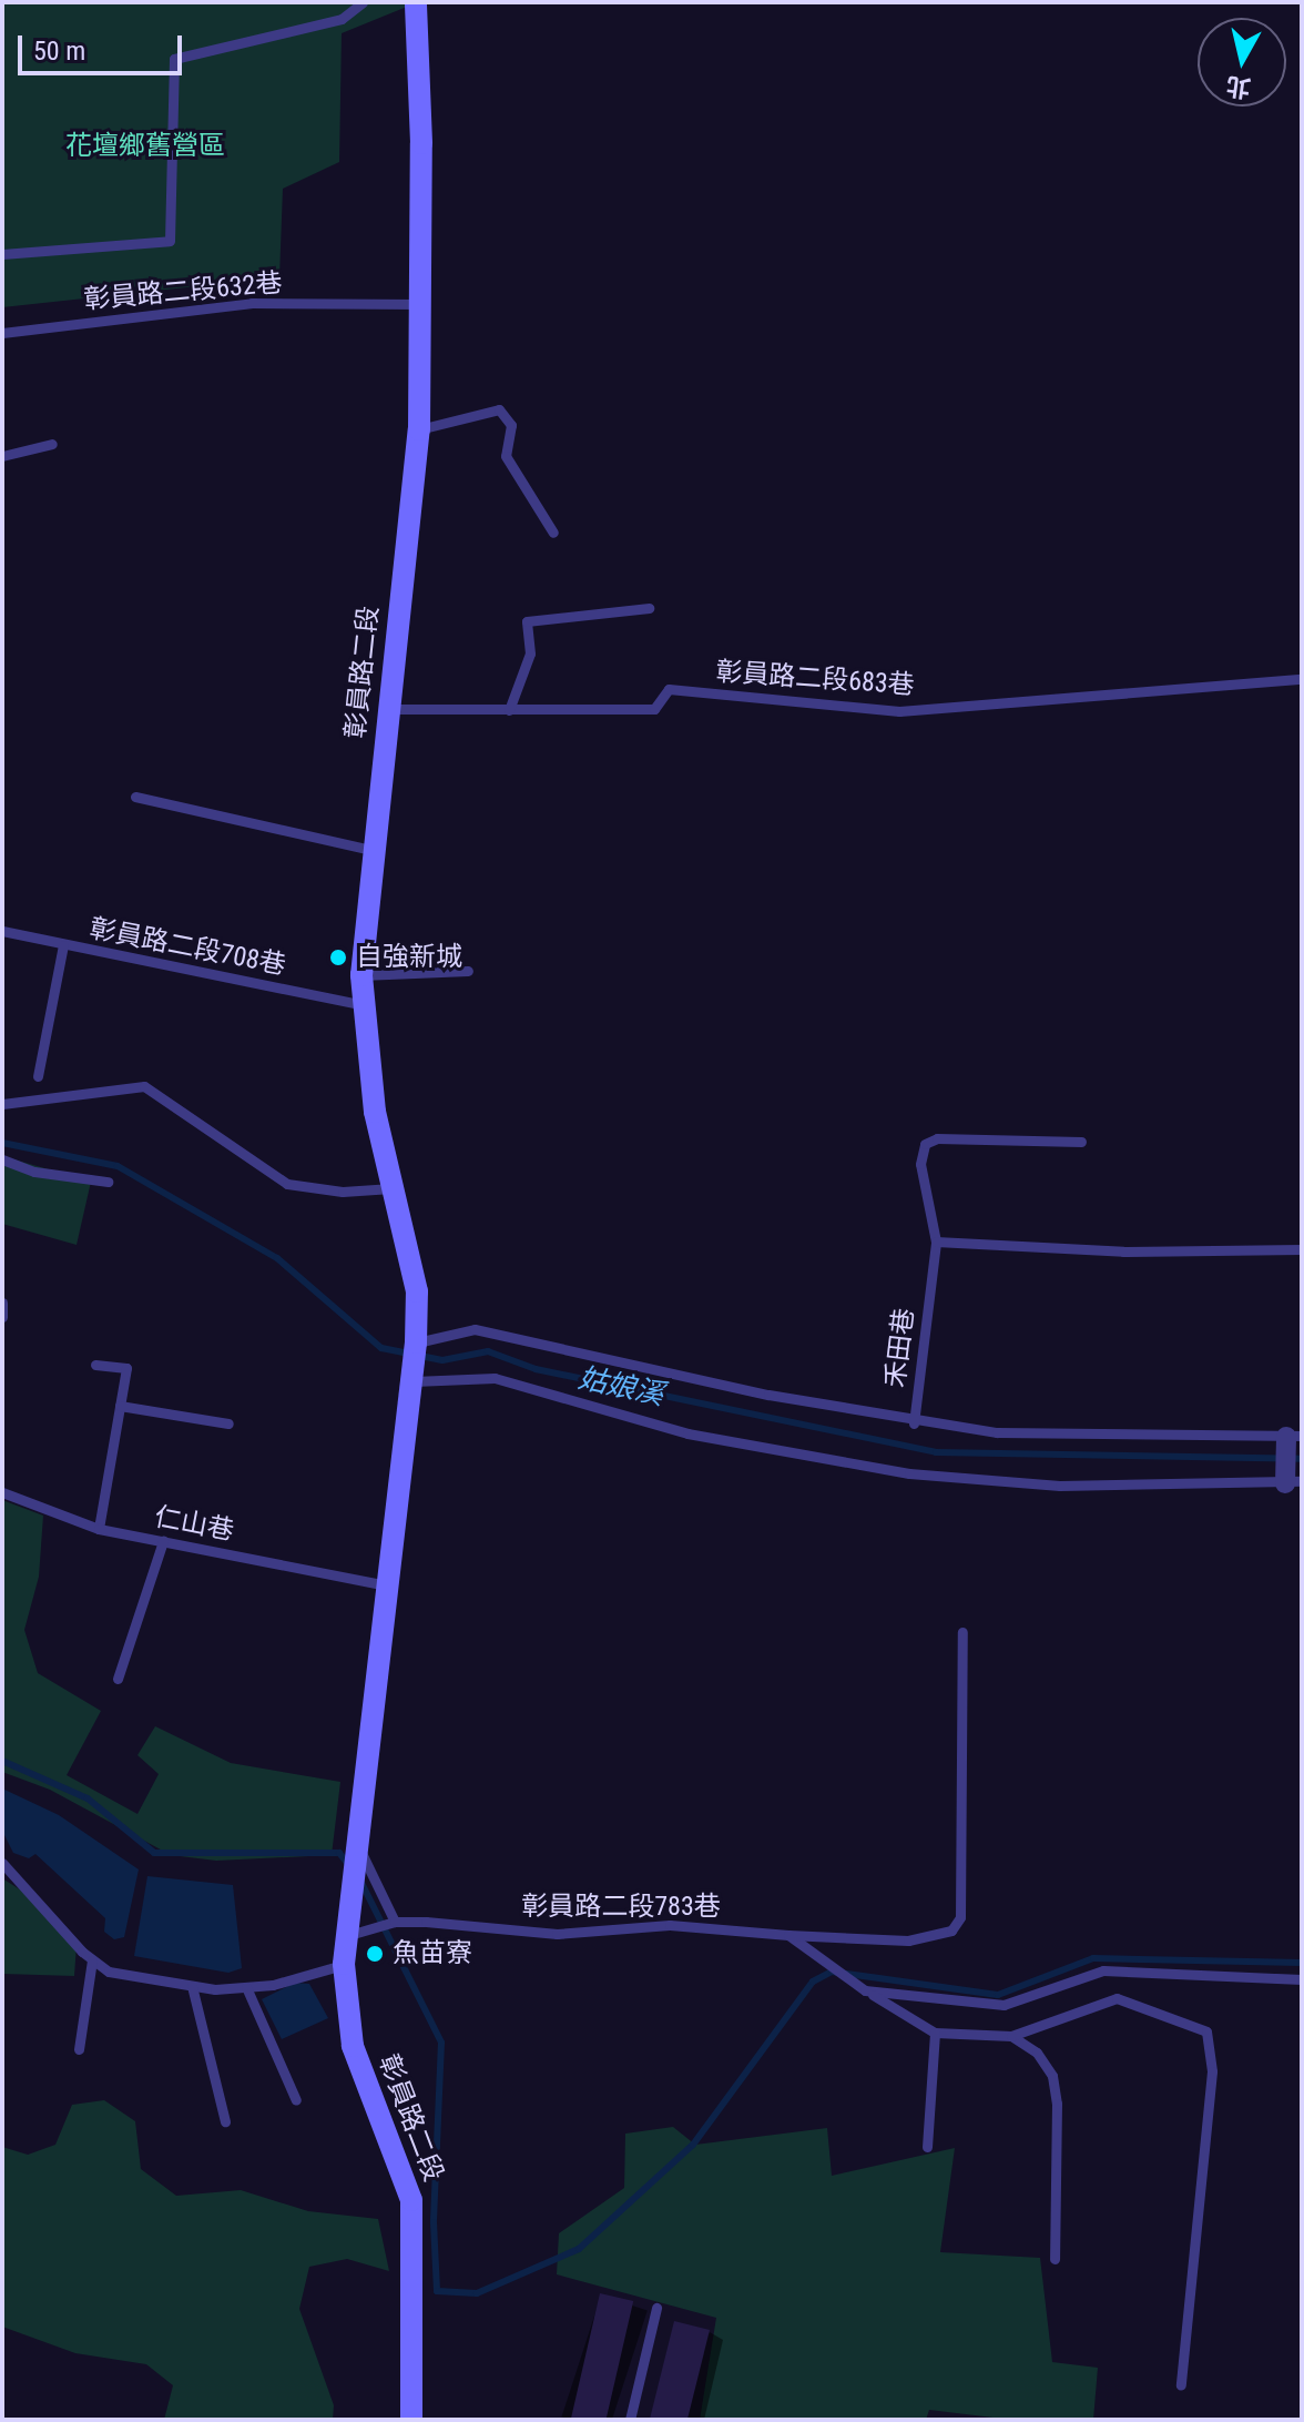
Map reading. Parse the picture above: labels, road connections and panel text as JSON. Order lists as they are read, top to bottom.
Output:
{
  "streets": {
    "main road": ["彰員路二段"],
    "lane": [
      "彰員路二段632巷",
      "彰員路二段683巷",
      "彰員路二段708巷",
      "禾田巷",
      "仁山巷",
      "彰員路二段783巷"
    ]
  },
  "crossings": [
    ["彰員路二段632巷", "彰員路二段"],
    ["彰員路二段", "彰員路二段683巷"],
    ["彰員路二段", "彰員路二段708巷"],
    ["彰員路二段", "禾田巷"],
    ["彰員路二段", "彰員路二段783巷"]
  ],
  "water": ["姑娘溪"],
  "parks": ["花壇鄉舊營區"],
  "places": ["自強新城", "魚苗寮"],
  "scale_bar": "50 m",
  "north": "bottom"
}
